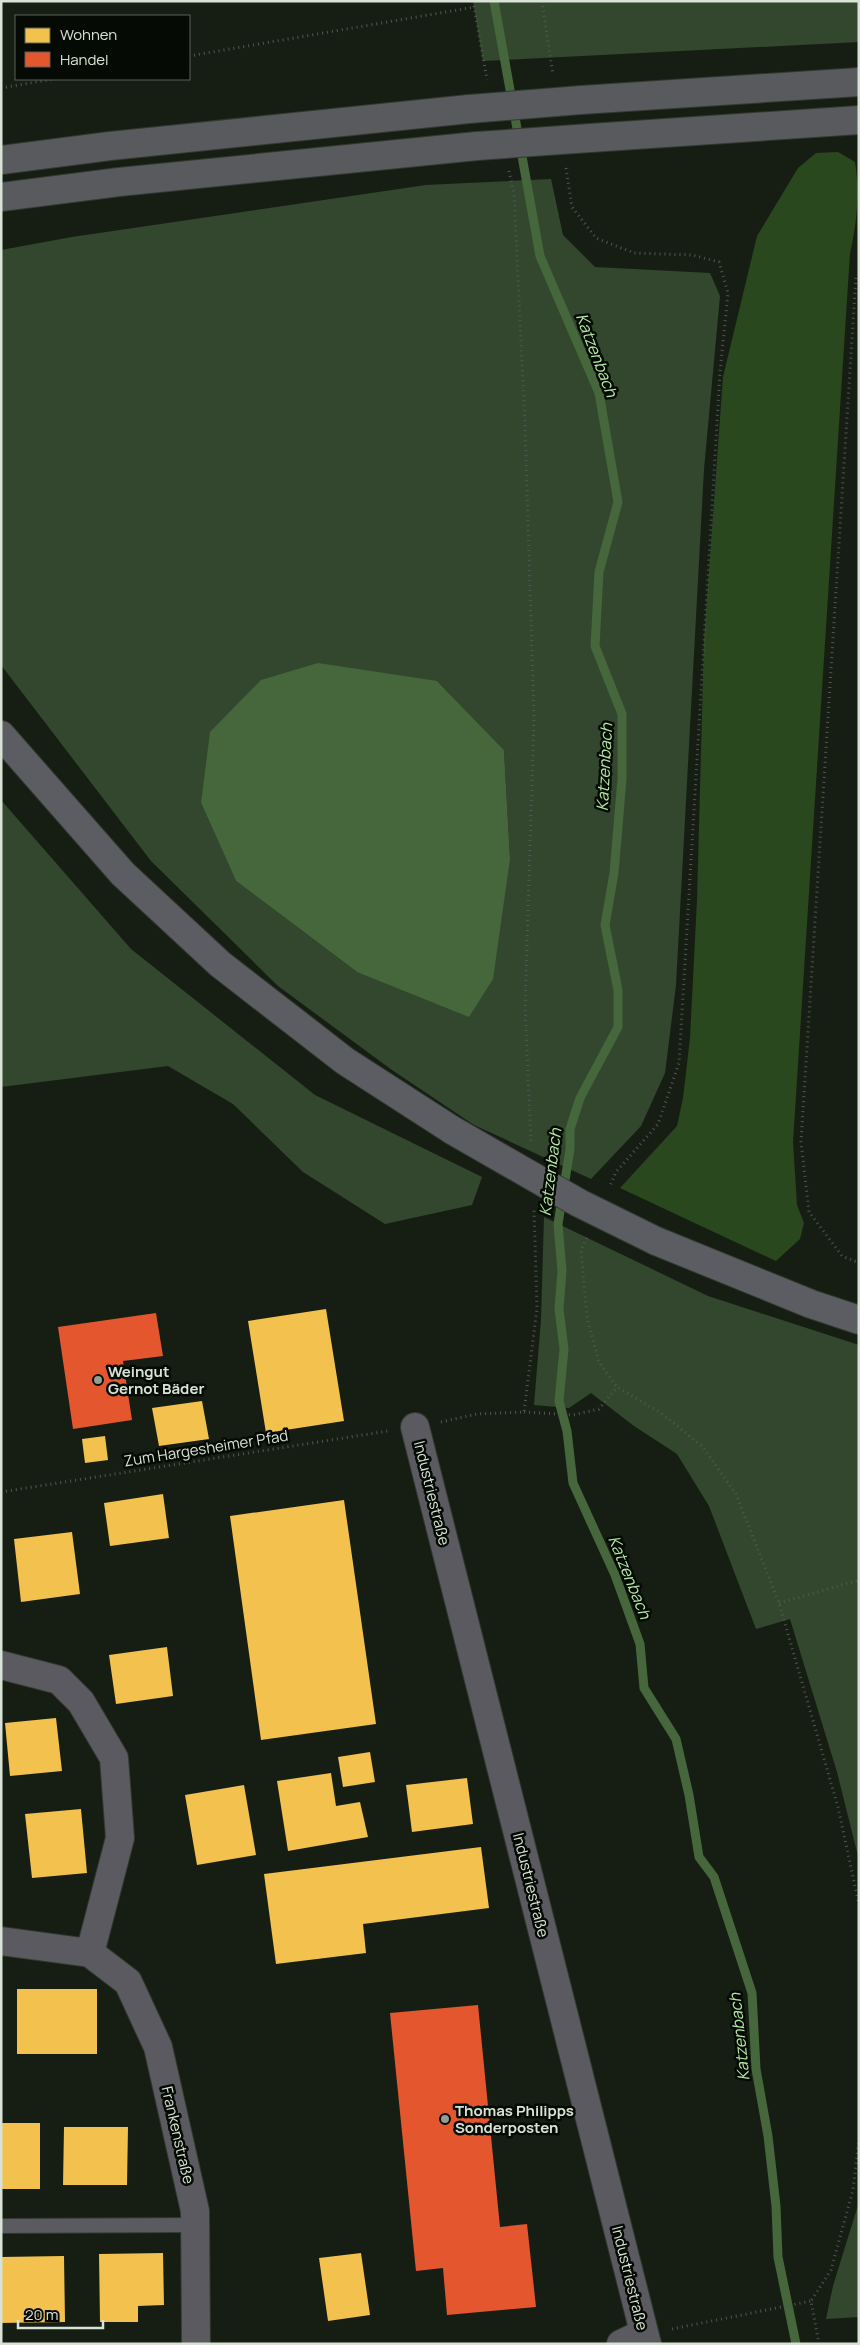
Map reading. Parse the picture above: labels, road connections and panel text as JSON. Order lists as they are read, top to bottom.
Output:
{
  "streets": {
    "street": ["Industriestraße", "Frankenstraße"],
    "path": ["Zum Hargesheimer Pfad"]
  },
  "crossings": [
    ["Zum Hargesheimer Pfad", "Industriestraße"]
  ],
  "water": ["Katzenbach"],
  "places": ["Weingut Gernot Bäder", "Thomas Philipps Sonderposten"],
  "legend": ["Wohnen", "Handel"],
  "scale_bar": "20 m"
}
